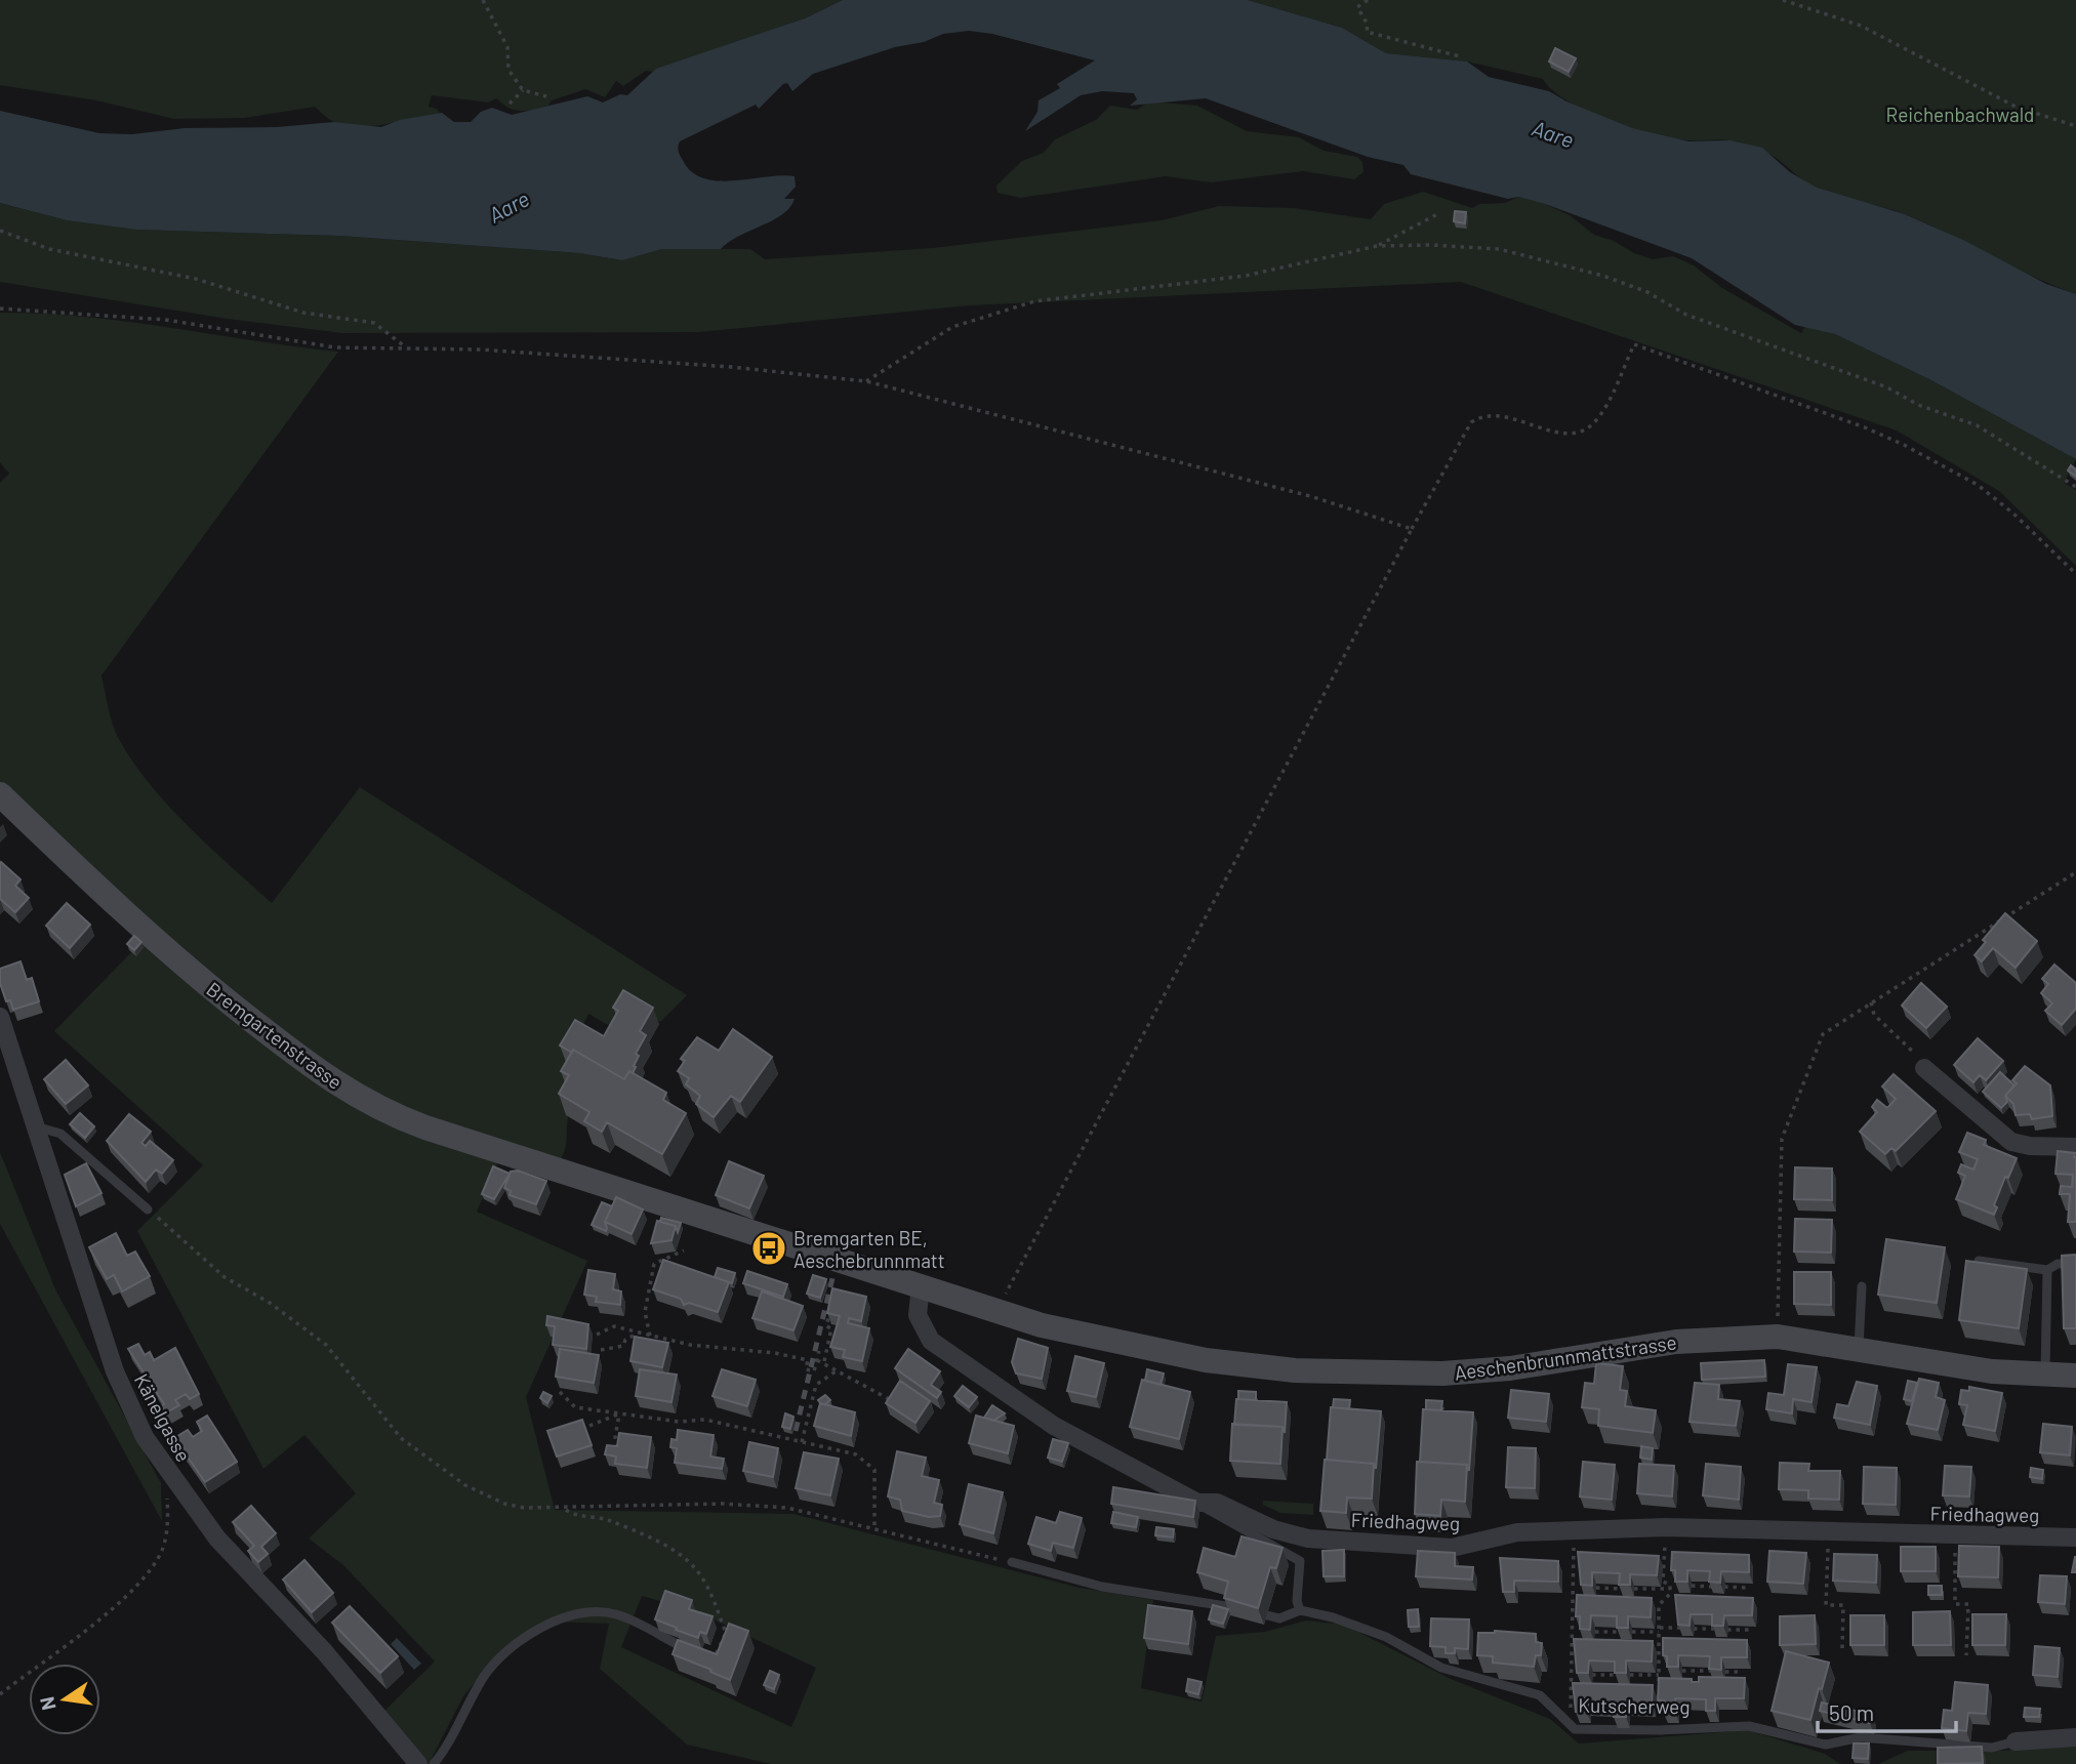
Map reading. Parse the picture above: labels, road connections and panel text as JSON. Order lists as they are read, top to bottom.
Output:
{
  "streets": {
    "street": [
      "Bremgartenstrasse",
      "Aeschenbrunnmattstrasse",
      "Känelgasse",
      "Friedhagweg",
      "Kutscherweg"
    ]
  },
  "crossings": [
    ["Bremgartenstrasse", "Aeschenbrunnmattstrasse"],
    ["Aeschenbrunnmattstrasse", "Friedhagweg"]
  ],
  "water": ["Aare"],
  "parks": ["Reichenbachwald"],
  "places": {
    "bus stop": ["Bremgarten BE, Aeschebrunnmatt"]
  },
  "scale_bar": "50 m",
  "north": "left"
}
